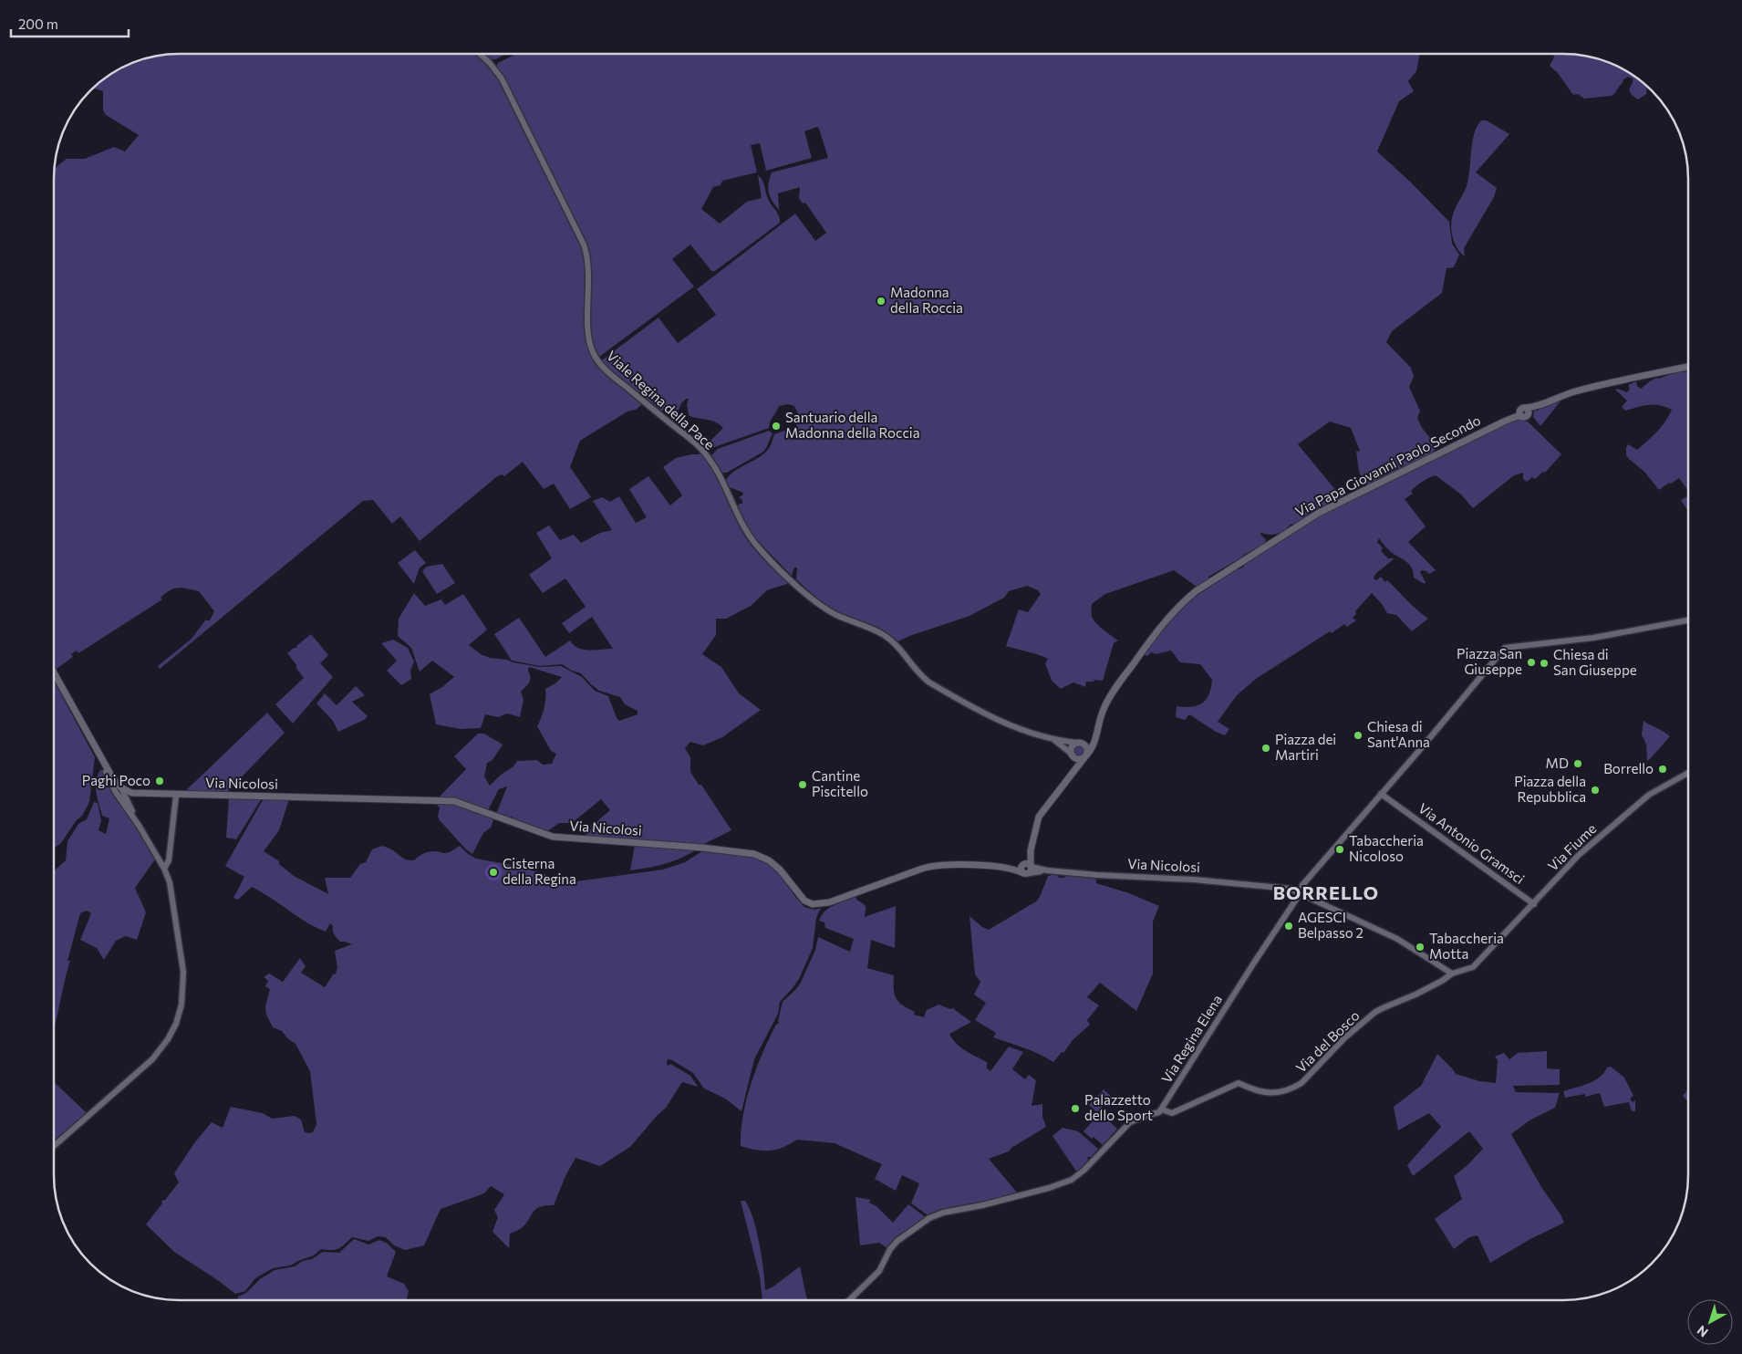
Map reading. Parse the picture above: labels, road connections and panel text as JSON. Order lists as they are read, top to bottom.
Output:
{
  "streets": {
    "main road": ["Via Papa Giovanni Paolo Secondo", "Via Nicolosi"],
    "street": [
      "Viale Regina della Pace",
      "Via Antonio Gramsci",
      "Via Fiume",
      "Via Regina Elena",
      "Via del Bosco"
    ]
  },
  "crossings": [
    ["Via Papa Giovanni Paolo Secondo", "Via Nicolosi"],
    ["Via Antonio Gramsci", "Via Fiume"],
    ["Via Fiume", "Via del Bosco"],
    ["Via Regina Elena", "Via del Bosco"]
  ],
  "districts": ["BORRELLO"],
  "places": [
    "Madonna della Roccia",
    "Santuario della Madonna della Roccia",
    "Piazza San Giuseppe",
    "Chiesa di San Giuseppe",
    "Chiesa di Sant'Anna",
    "Piazza dei Martiri",
    "MD",
    "Borrello",
    "Paghi Poco",
    "Cantine Piscitello",
    "Piazza della Repubblica",
    "Tabaccheria Nicoloso",
    "Cisterna della Regina",
    "AGESCI Belpasso 2",
    "Tabaccheria Motta",
    "Palazzetto dello Sport"
  ],
  "scale_bar": "200 m",
  "north": "bottom left"
}
